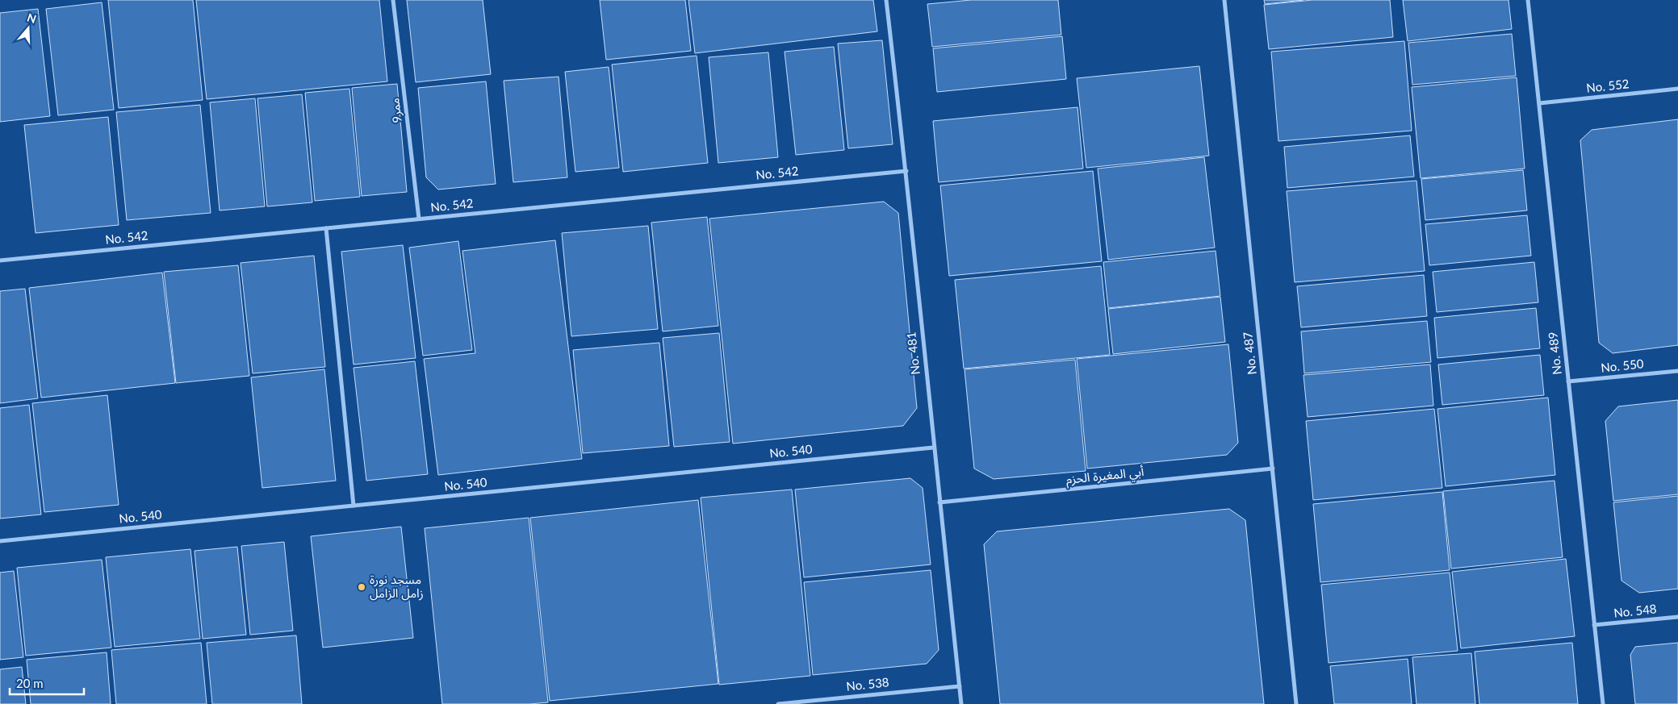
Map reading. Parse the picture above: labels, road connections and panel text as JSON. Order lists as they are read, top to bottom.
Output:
{
  "streets": {
    "street": [
      "No. 552",
      "ممر9",
      "No. 542",
      "No. 481",
      "No. 487",
      "No. 489",
      "No. 550",
      "No. 540",
      "أبي المغيرة الحزم",
      "No. 548",
      "No. 538"
    ]
  },
  "crossings": [
    ["No. 552", "No. 489"],
    ["ممر9", "No. 542"],
    ["No. 542", "No. 481"],
    ["No. 481", "No. 540"],
    ["No. 481", "أبي المغيرة الحزم"],
    ["No. 481", "No. 538"],
    ["No. 487", "أبي المغيرة الحزم"],
    ["No. 489", "No. 550"],
    ["No. 489", "No. 548"]
  ],
  "places": ["مسجد نورة زامل الزامل"],
  "scale_bar": "20 m",
  "north": "top"
}
